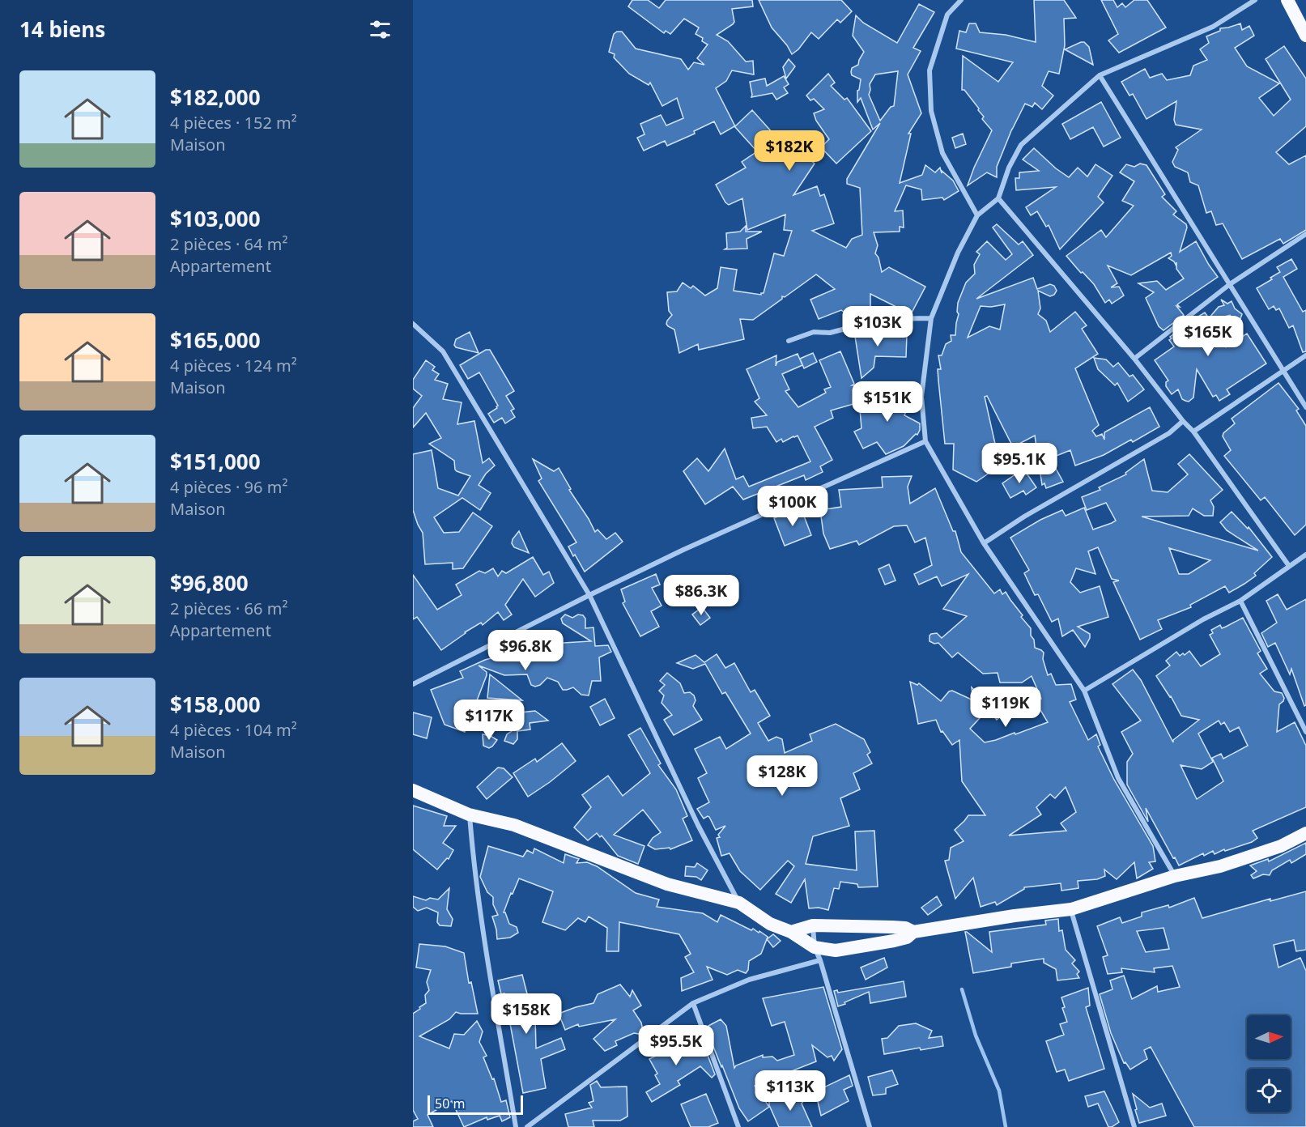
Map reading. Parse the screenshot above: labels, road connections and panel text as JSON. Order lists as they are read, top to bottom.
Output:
{
  "scale_bar": "50 m",
  "north": "right",
  "page": {
    "heading": "14 biens",
    "list": [
      {
        "name": "$182,000",
        "note": "4 pièces · 152 m² · Maison"
      },
      {
        "name": "$103,000",
        "note": "2 pièces · 64 m² · Appartement"
      },
      {
        "name": "$165,000",
        "note": "4 pièces · 124 m² · Maison"
      },
      {
        "name": "$151,000",
        "note": "4 pièces · 96 m² · Maison"
      },
      {
        "name": "$96,800",
        "note": "2 pièces · 66 m² · Appartement"
      },
      {
        "name": "$158,000",
        "note": "4 pièces · 104 m² · Maison"
      }
    ],
    "price": [
      "$182K",
      "$103K",
      "$165K",
      "$151K",
      "$95.1K",
      "$100K",
      "$86.3K",
      "$96.8K",
      "$119K",
      "$117K",
      "$128K",
      "$158K",
      "$95.5K",
      "$113K"
    ],
    "scale": "50 m"
  }
}
